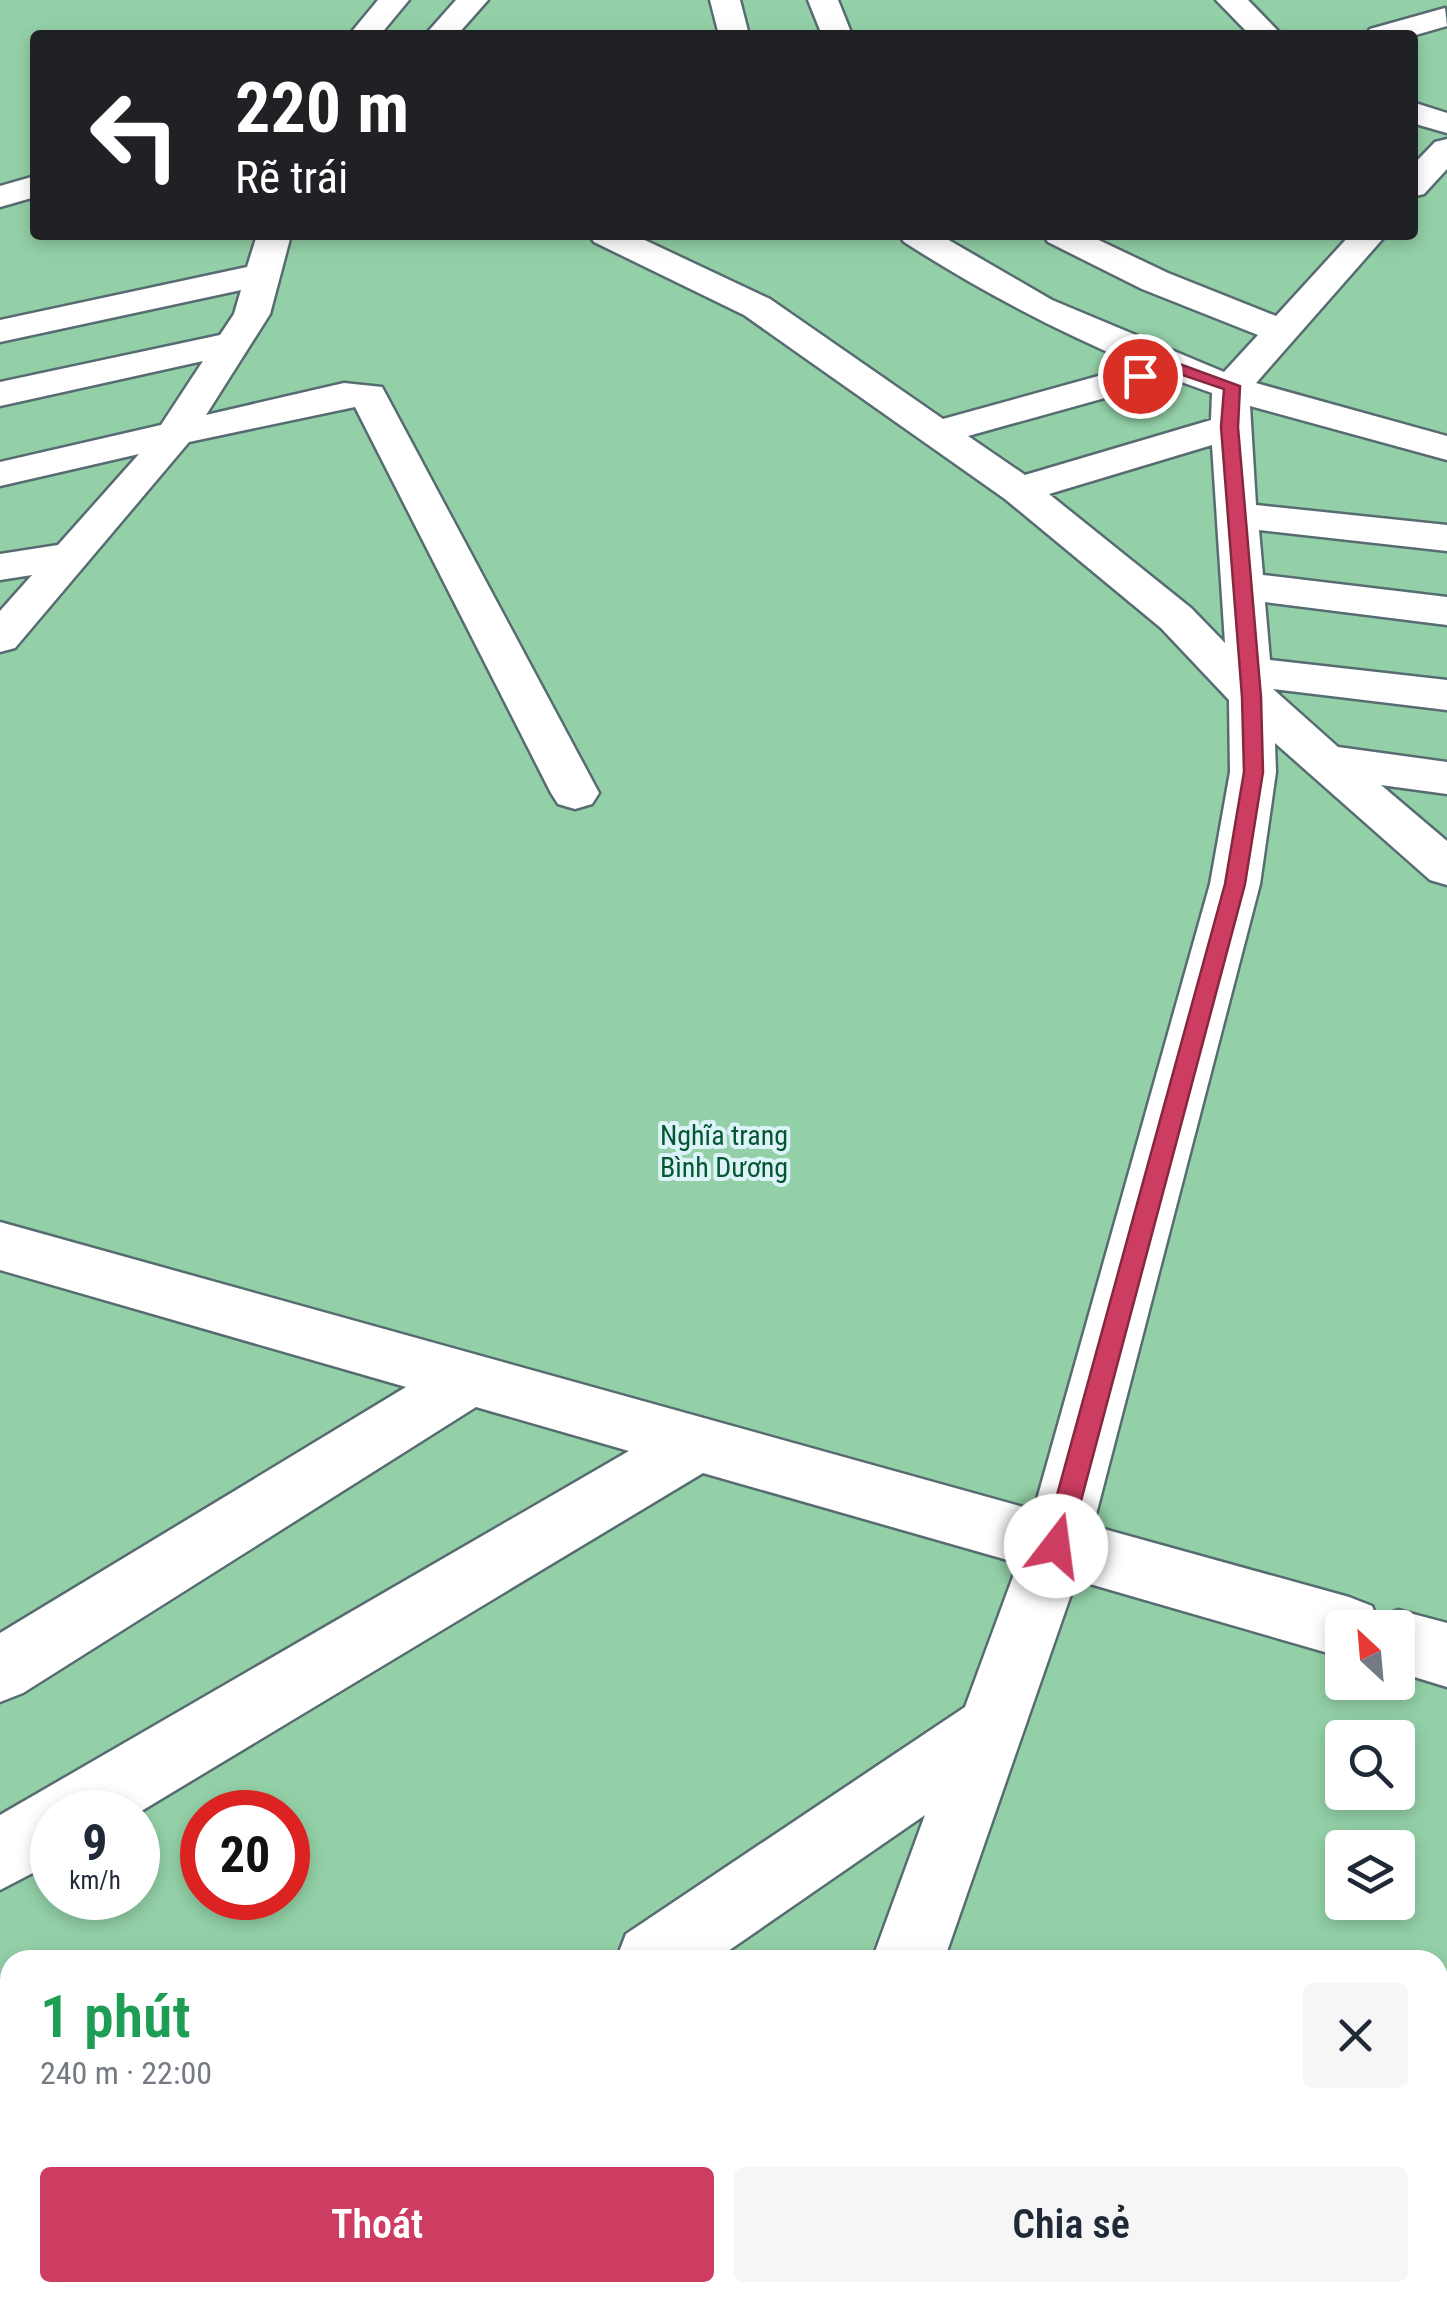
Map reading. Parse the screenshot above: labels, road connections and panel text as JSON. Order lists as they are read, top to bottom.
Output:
{
  "parks": ["Nghĩa trang Bình Dương"],
  "north": "top left",
  "page": {
    "turn": ["220 m", "Rẽ trái"],
    "speed": "9 km/h",
    "limit": "20",
    "heading": ["1 phút", "240 m · 22:00"],
    "buttons": ["Thoát", "Chia sẻ"]
  }
}
